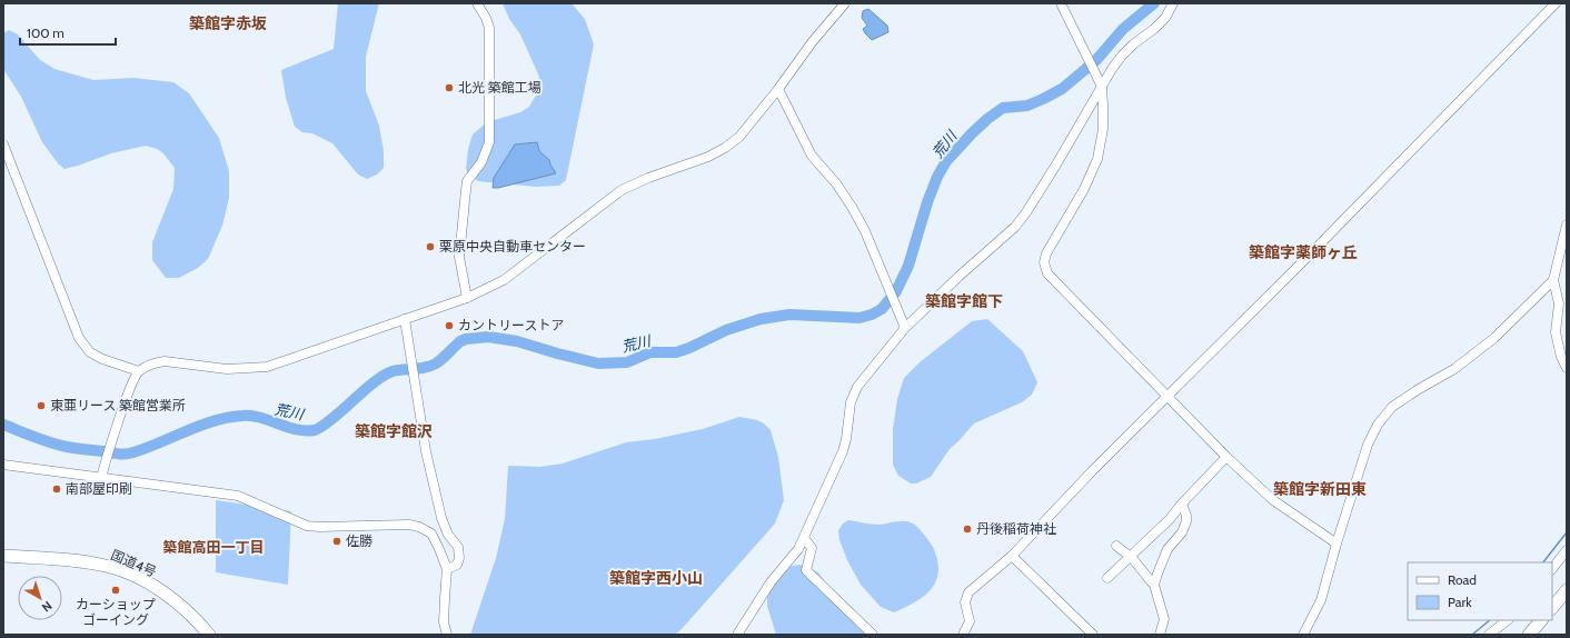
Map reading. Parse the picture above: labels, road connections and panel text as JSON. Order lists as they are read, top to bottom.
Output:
{
  "streets": {
    "highway": ["国道4号"]
  },
  "districts": [
    "築館字赤坂",
    "築館字薬師ヶ丘",
    "築館字館下",
    "築館字館沢",
    "築館字新田東",
    "築館高田一丁目",
    "築館字西小山"
  ],
  "water": ["荒川"],
  "places": [
    "北光 築館工場",
    "栗原中央自動車センター",
    "カントリーストア",
    "東亜リース 築館営業所",
    "南部屋印刷",
    "丹後稲荷神社",
    "佐勝",
    "カーショップ ゴーイング"
  ],
  "legend": ["Road", "Park"],
  "scale_bar": "100 m",
  "north": "bottom right"
}
